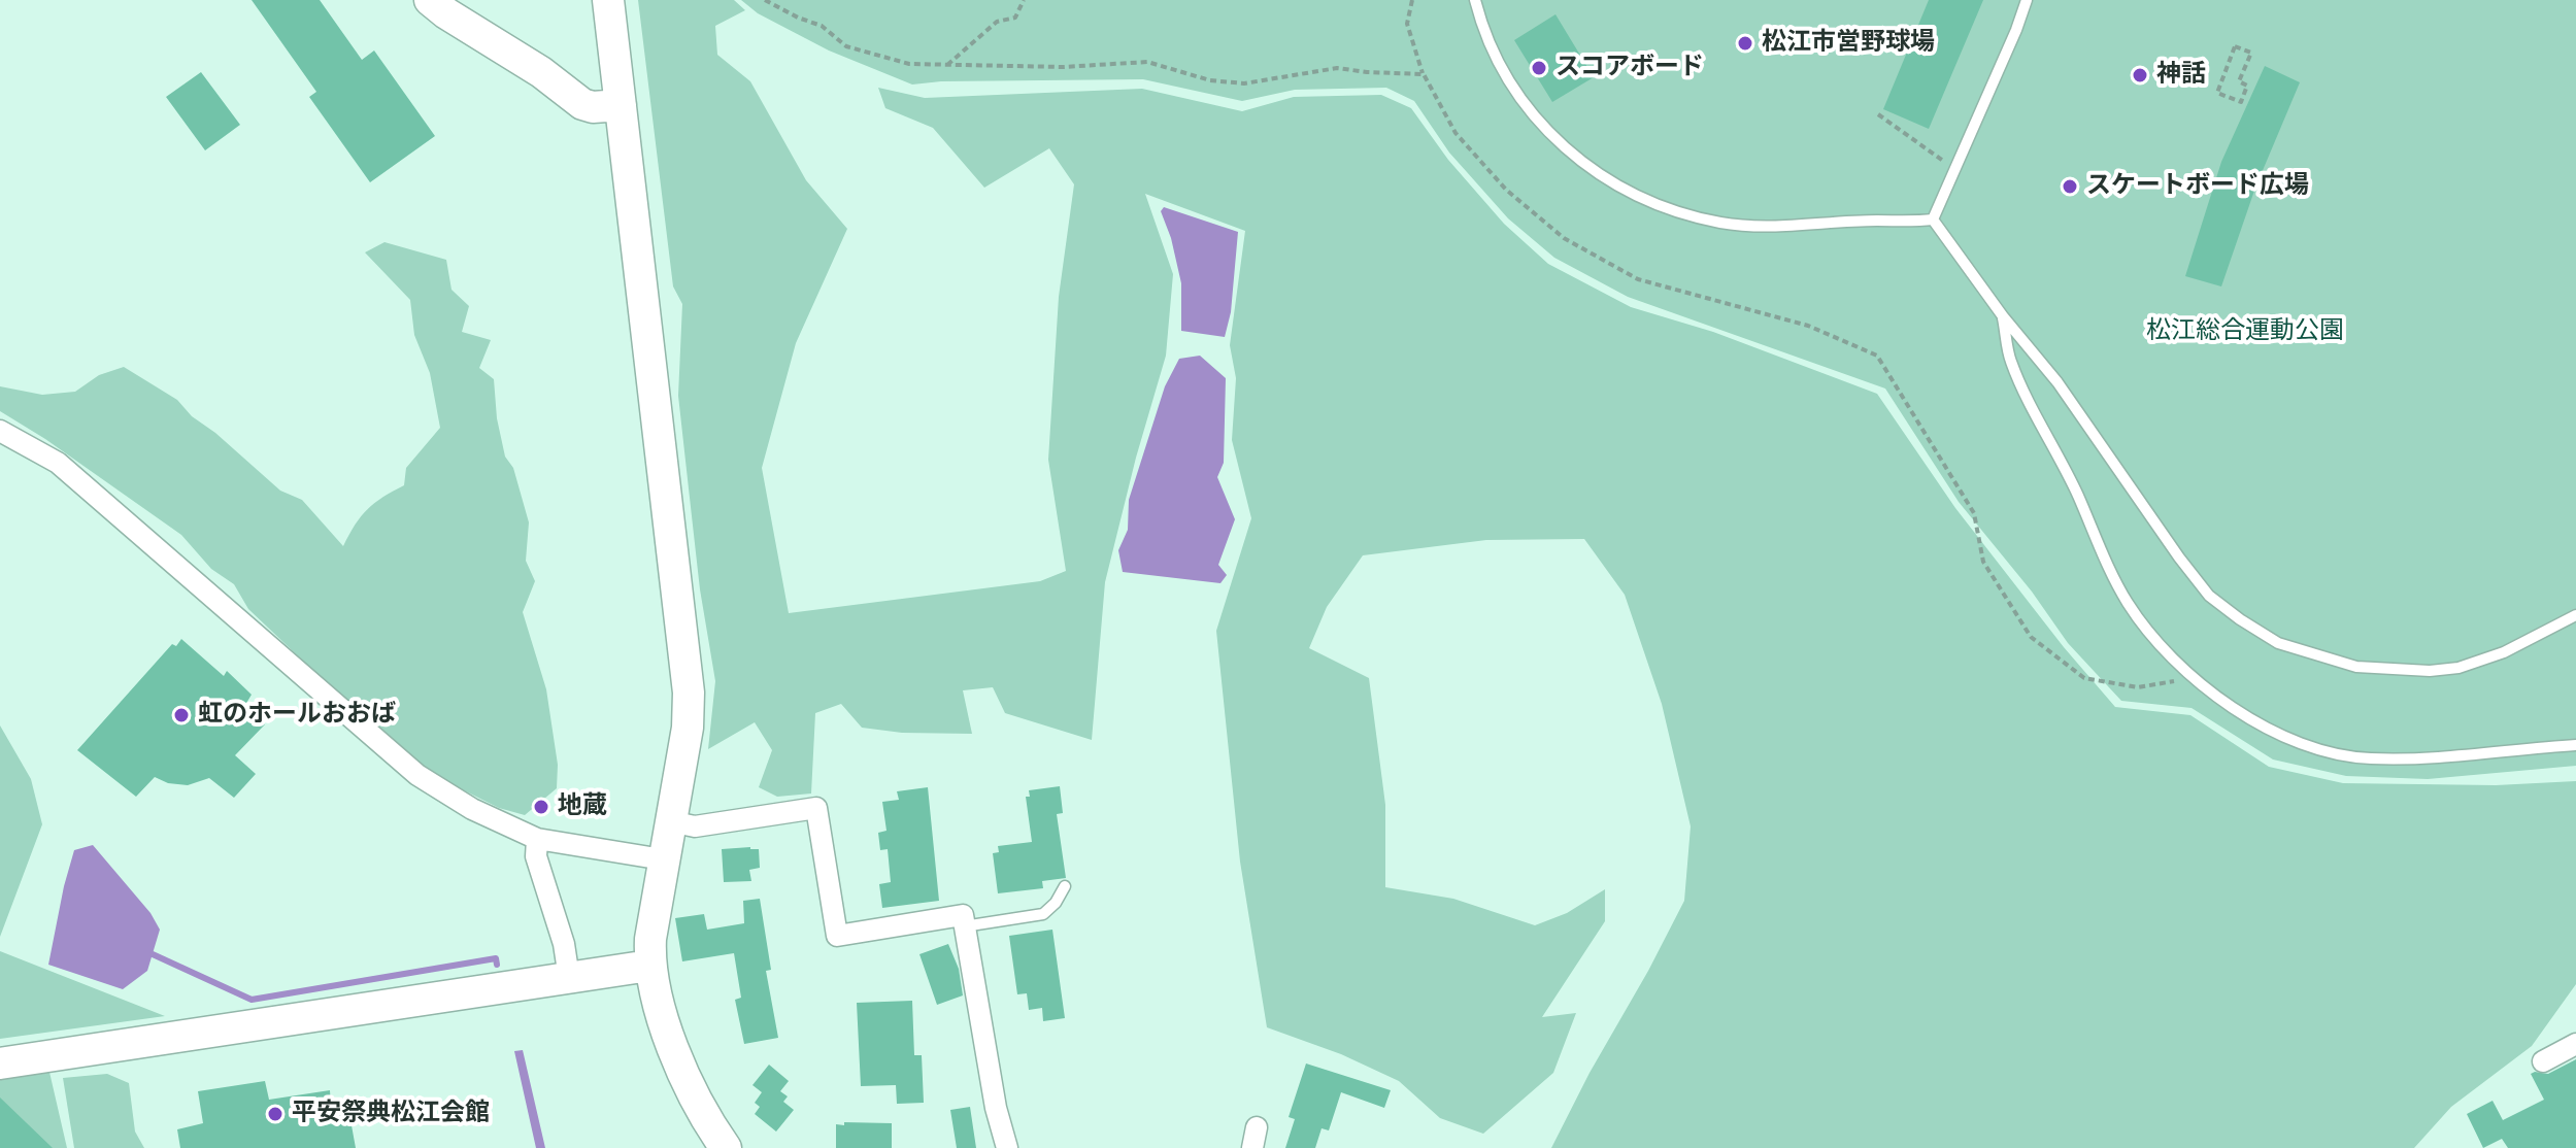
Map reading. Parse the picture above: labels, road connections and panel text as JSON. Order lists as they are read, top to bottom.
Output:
{
  "parks": ["松江総合運動公園"],
  "places": [
    "松江市営野球場",
    "スコアボード",
    "神話",
    "スケートボード広場",
    "虹のホールおおば",
    "地蔵",
    "平安祭典松江会館"
  ]
}
